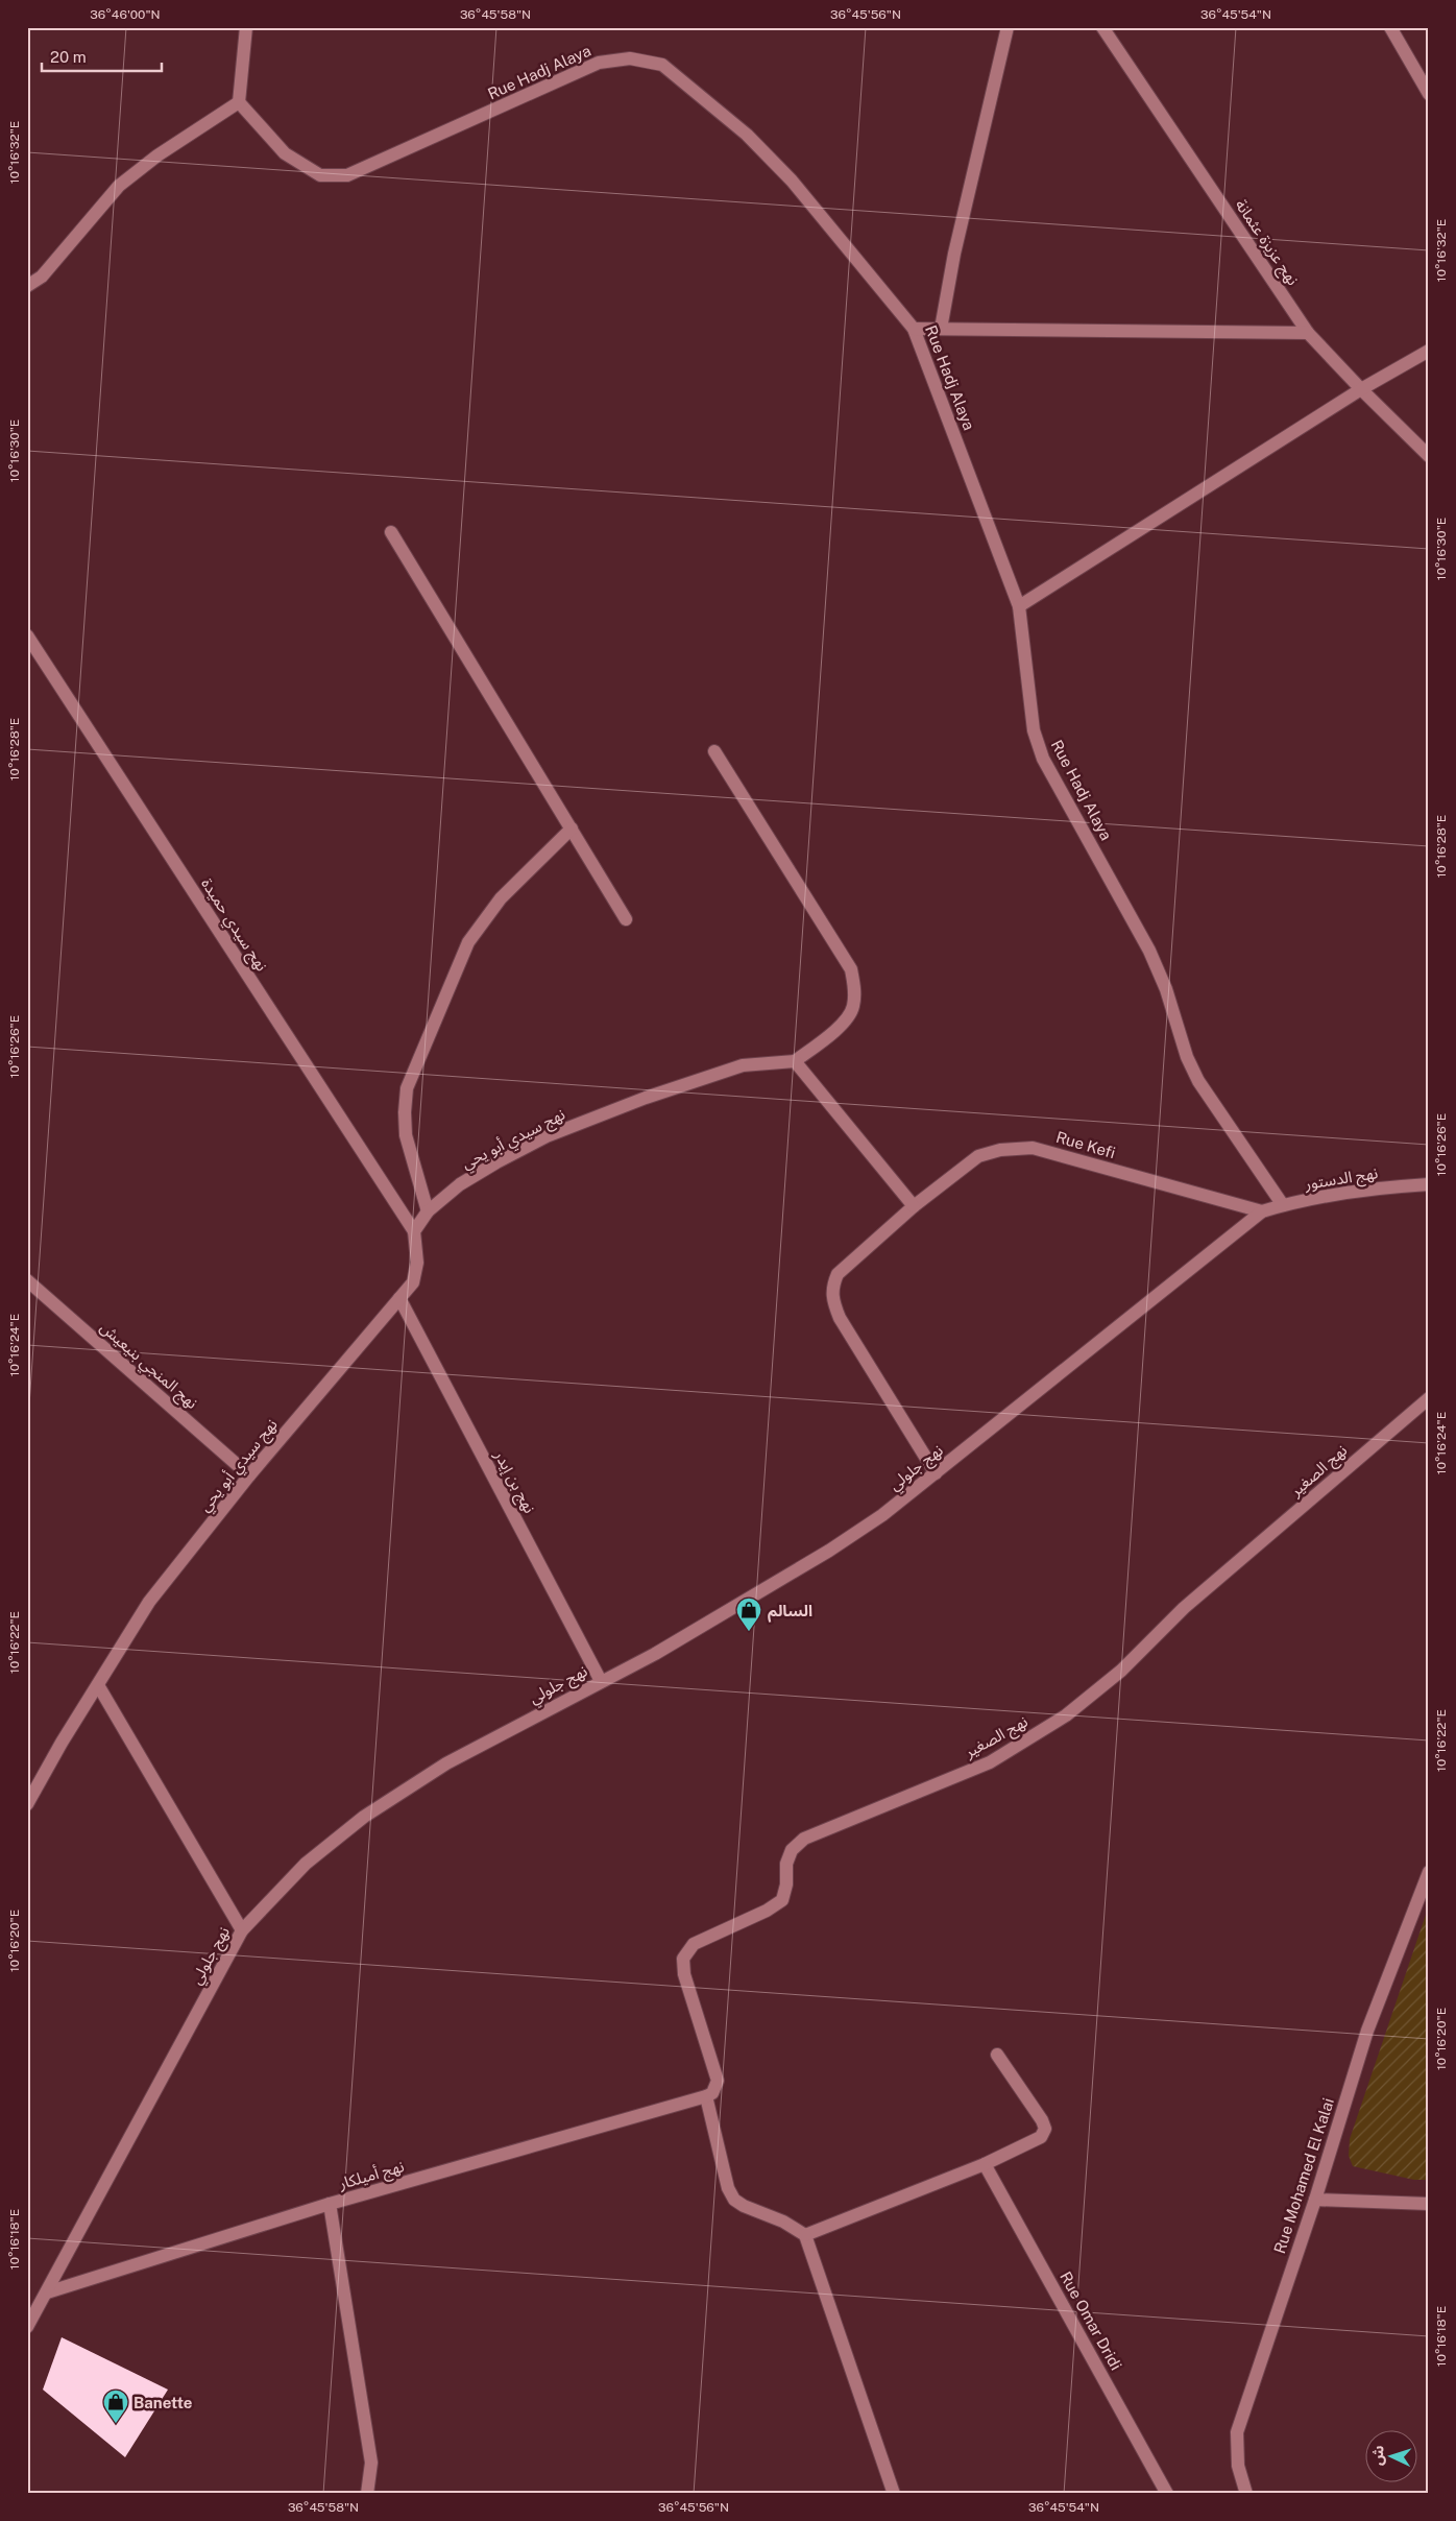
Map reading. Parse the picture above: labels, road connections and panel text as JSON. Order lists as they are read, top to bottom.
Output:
{
  "streets": {
    "street": [
      "Rue Hadj Alaya",
      "نهج عزيزة عثمانة",
      "نهج سيدي حميدة",
      "نهج سيدي أبو يحي",
      "Rue Kefi",
      "نهج الدستور",
      "نهج المنجي بنيعيش",
      "نهج جلولي",
      "نهج الصغير",
      "نهج بن إيدر",
      "نهج أميلكار",
      "Rue Mohamed El Kalai",
      "Rue Omar Dridi"
    ]
  },
  "crossings": [
    ["Rue Hadj Alaya", "نهج الدستور"],
    ["نهج سيدي حميدة", "نهج سيدي أبو يحي"],
    ["نهج سيدي أبو يحي", "نهج المنجي بنيعيش"],
    ["نهج سيدي أبو يحي", "نهج بن إيدر"],
    ["Rue Kefi", "نهج الدستور"],
    ["Rue Kefi", "نهج جلولي"],
    ["نهج الدستور", "نهج جلولي"],
    ["نهج جلولي", "نهج بن إيدر"],
    ["نهج جلولي", "نهج أميلكار"],
    ["نهج الصغير", "نهج أميلكار"]
  ],
  "places": {
    "shop": ["السالم", "Banette"]
  },
  "scale_bar": "20 m",
  "north": "left",
  "coordinates": [
    "36°46'00\"N",
    "36°45'58\"N",
    "36°45'56\"N",
    "36°45'54\"N",
    "10°16'32\"E",
    "10°16'30\"E",
    "10°16'28\"E",
    "10°16'26\"E",
    "10°16'24\"E",
    "10°16'22\"E",
    "10°16'20\"E",
    "10°16'18\"E"
  ]
}
